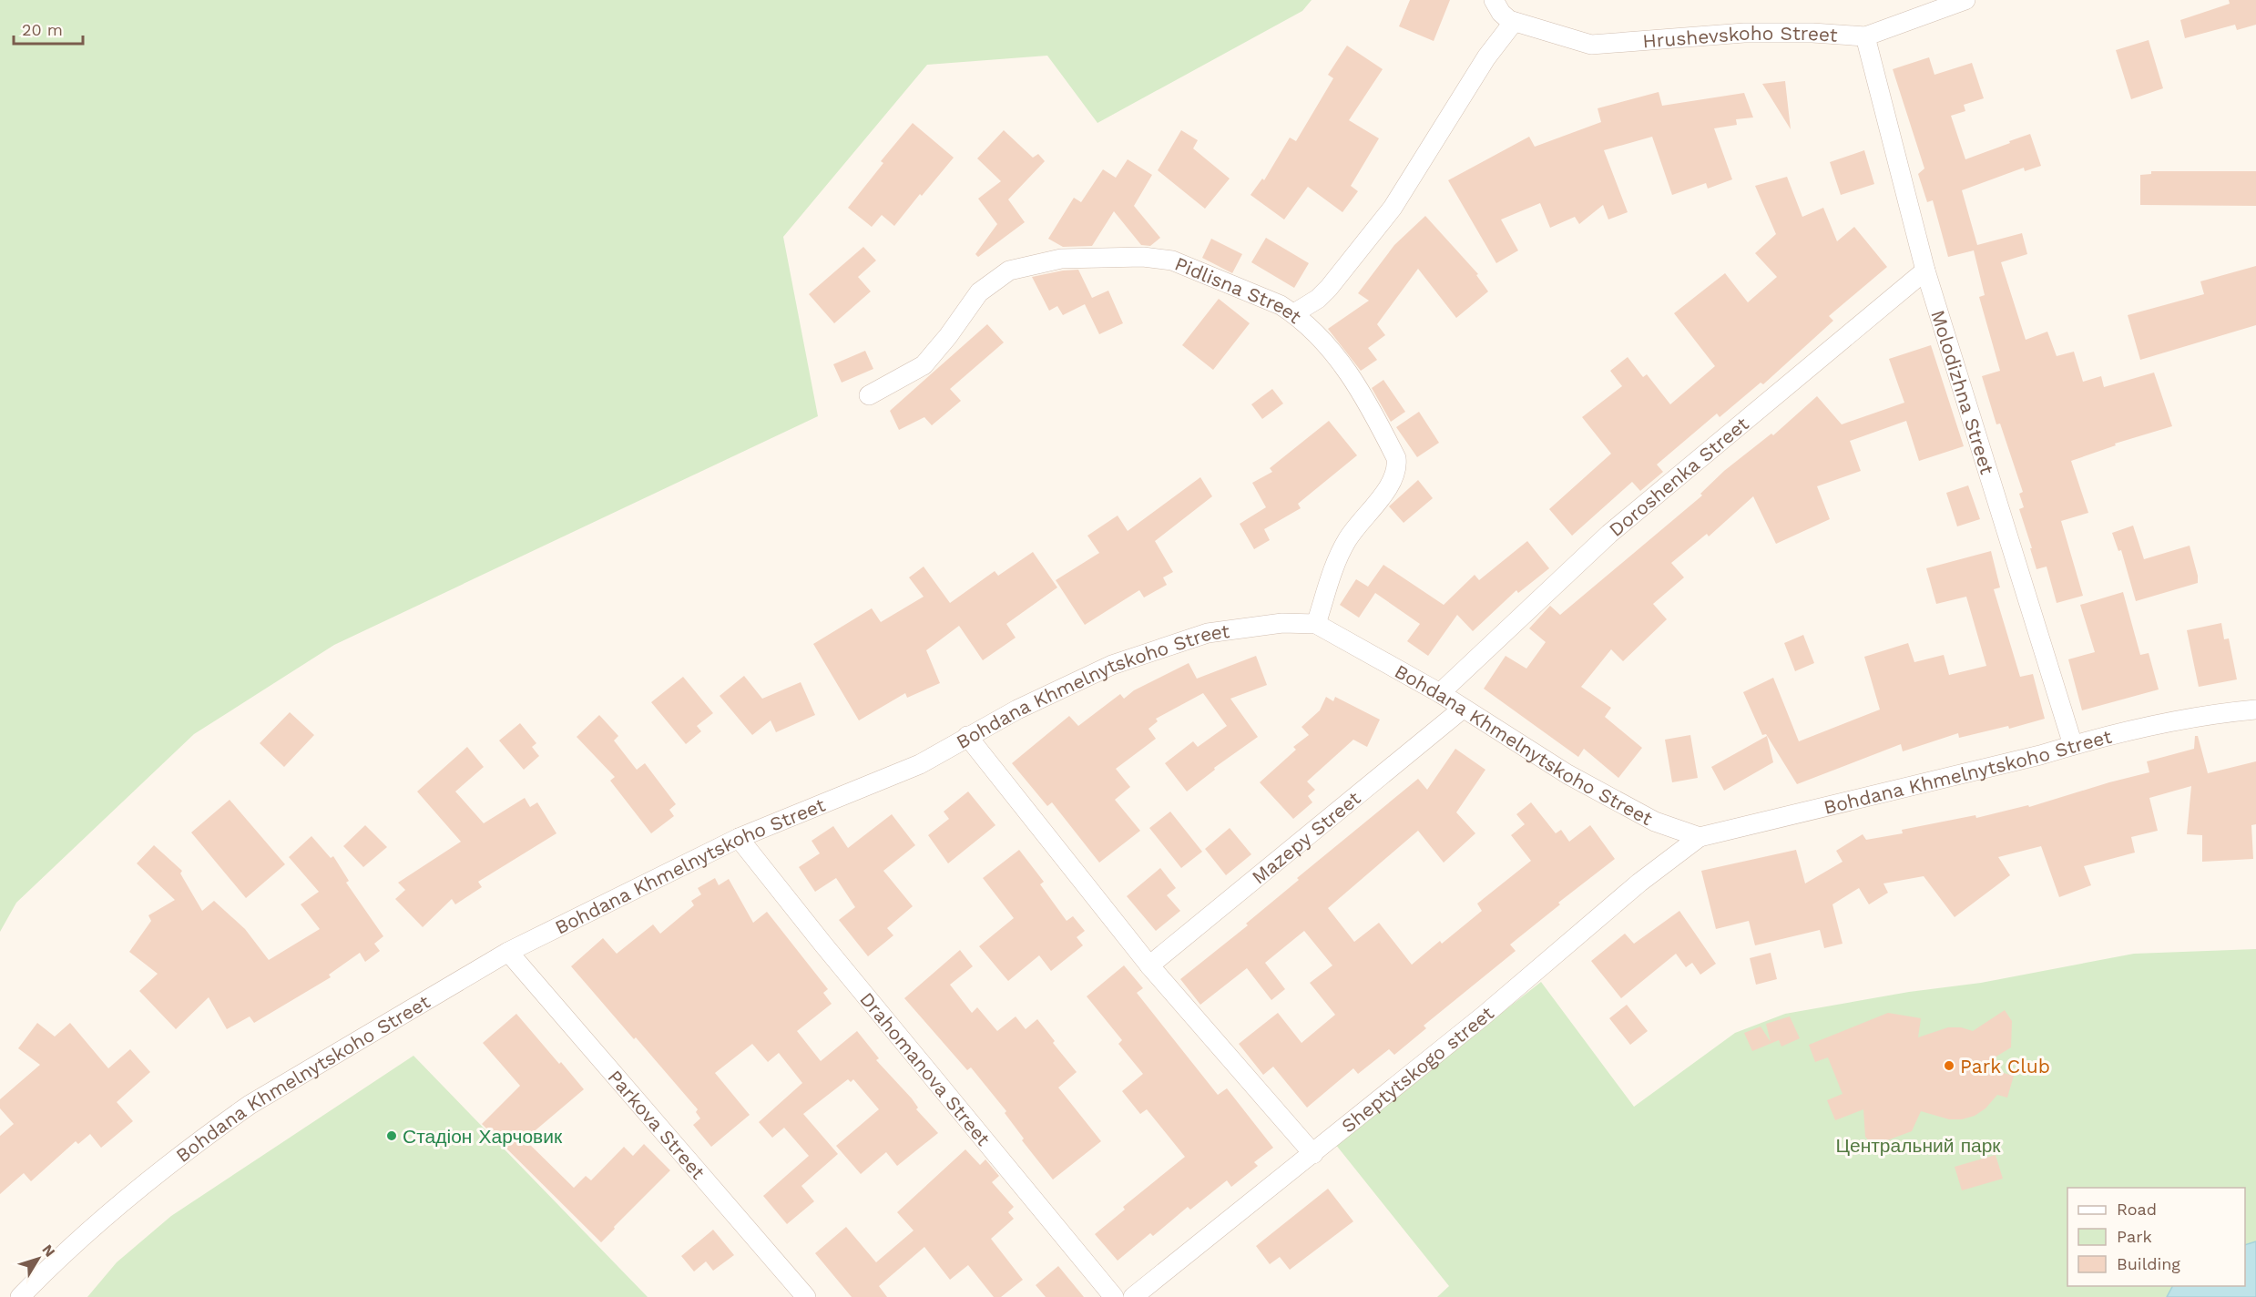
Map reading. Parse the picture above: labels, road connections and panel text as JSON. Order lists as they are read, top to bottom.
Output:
{
  "streets": {
    "street": [
      "Hrushevskoho Street",
      "Pidlisna Street",
      "Molodizhna Street",
      "Doroshenka Street",
      "Bohdana Khmelnytskoho Street",
      "Mazepy Street",
      "Drahomanova Street",
      "Sheptytskogo street",
      "Parkova Street"
    ]
  },
  "crossings": [
    ["Hrushevskoho Street", "Molodizhna Street"],
    ["Pidlisna Street", "Bohdana Khmelnytskoho Street"],
    ["Molodizhna Street", "Doroshenka Street"],
    ["Molodizhna Street", "Bohdana Khmelnytskoho Street"],
    ["Doroshenka Street", "Bohdana Khmelnytskoho Street"],
    ["Bohdana Khmelnytskoho Street", "Mazepy Street"],
    ["Bohdana Khmelnytskoho Street", "Drahomanova Street"],
    ["Bohdana Khmelnytskoho Street", "Sheptytskogo street"],
    ["Bohdana Khmelnytskoho Street", "Parkova Street"]
  ],
  "parks": ["Центральний парк"],
  "places": ["Park Club", "Стадіон Харчовик"],
  "legend": ["Road", "Park", "Building"],
  "scale_bar": "20 m",
  "north": "top right"
}
